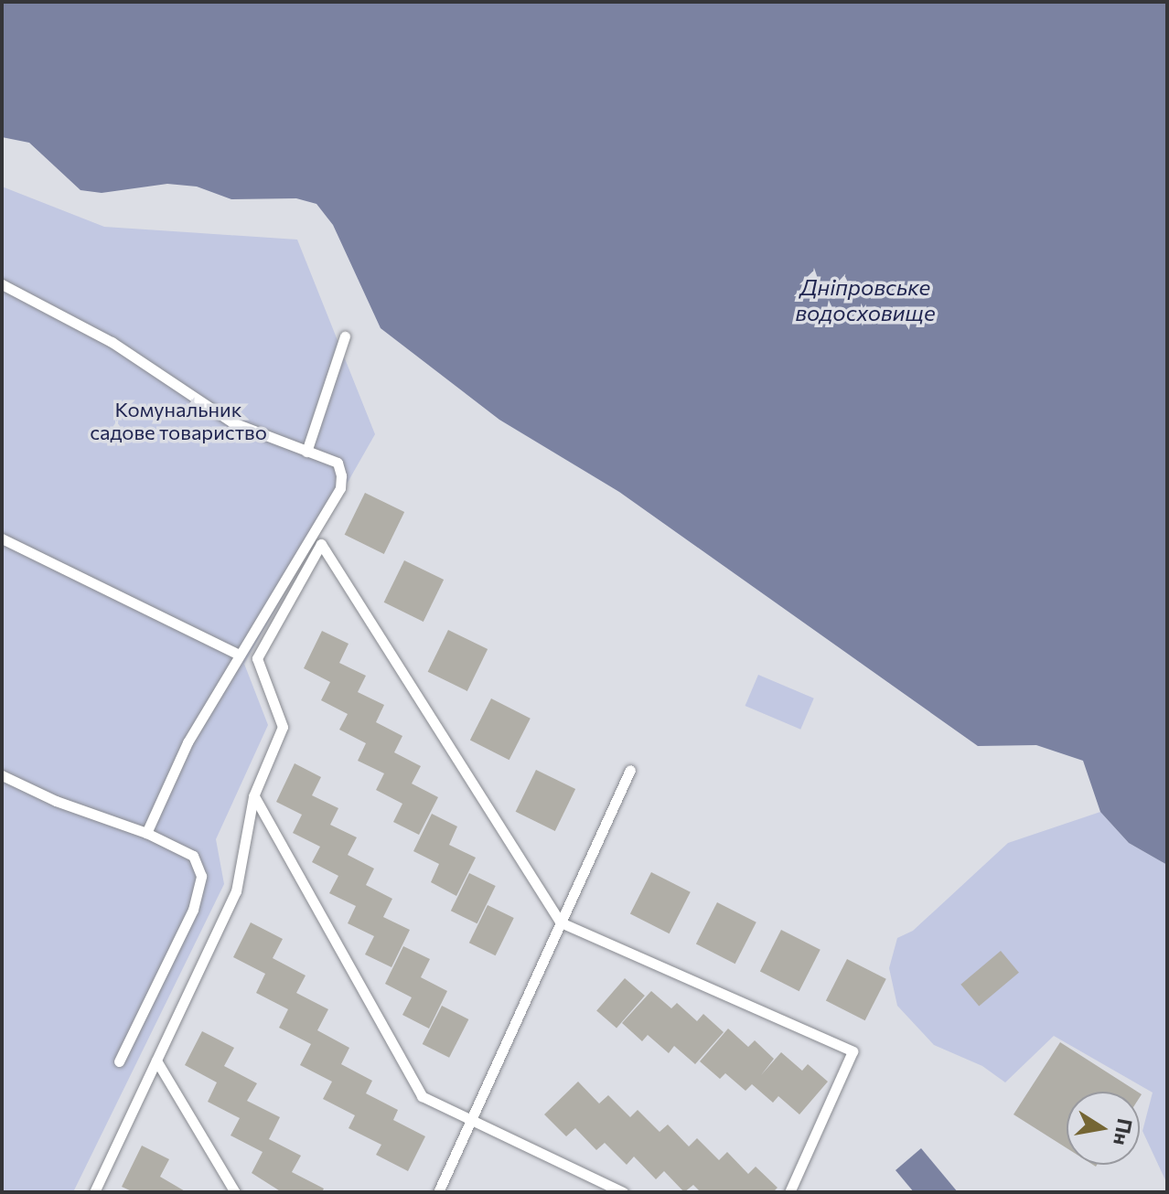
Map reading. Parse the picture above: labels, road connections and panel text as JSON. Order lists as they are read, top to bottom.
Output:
{
  "water": ["Дніпровське водосховище"],
  "parks": ["Комунальник садове товариство"],
  "north": "right"
}
